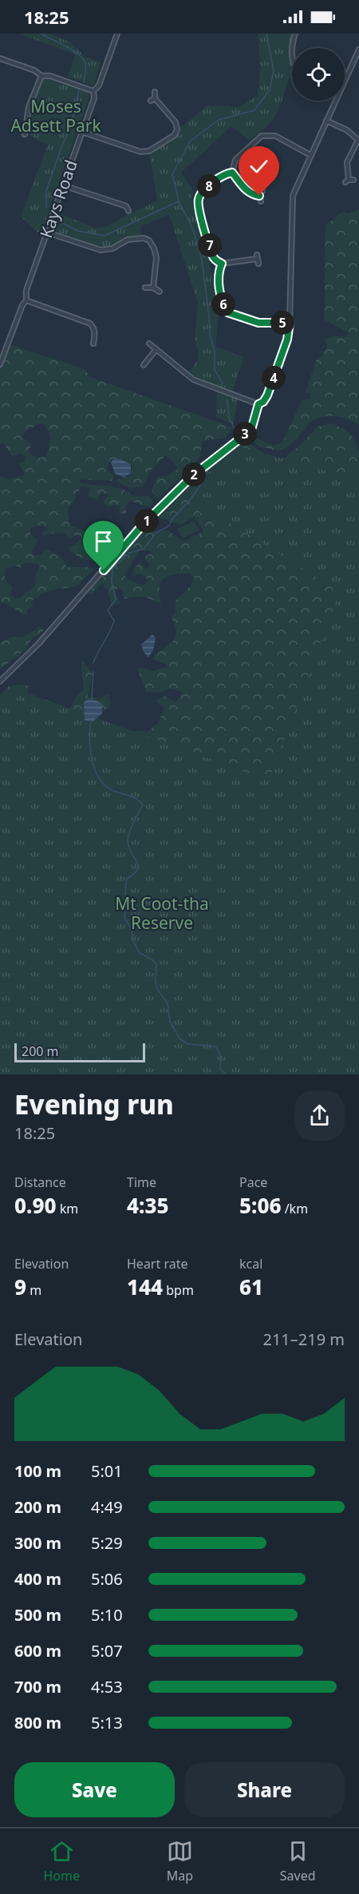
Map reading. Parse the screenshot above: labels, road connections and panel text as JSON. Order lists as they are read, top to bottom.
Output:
{
  "streets": {
    "street": ["Kays Road"]
  },
  "parks": ["Moses Adsett Park", "Mt Coot-tha Reserve"],
  "scale_bar": "200 m",
  "page": {
    "status": "18:25",
    "pins": [
      "8",
      "7",
      "6",
      "5",
      "4",
      "3",
      "2",
      "1"
    ],
    "scale": "200 m",
    "heading": ["Evening run", "18:25"],
    "stats": [
      ["Distance", "0.90 km"],
      ["Time", "4:35"],
      ["Pace", "5:06 /km"],
      ["Elevation", "9 m"],
      ["Heart rate", "144 bpm"],
      ["kcal", "61"]
    ],
    "chart": ["Elevation", "211–219 m"],
    "list": [
      {
        "name": "100 m",
        "note": "5:01"
      },
      {
        "name": "200 m",
        "note": "4:49"
      },
      {
        "name": "300 m",
        "note": "5:29"
      },
      {
        "name": "400 m",
        "note": "5:06"
      },
      {
        "name": "500 m",
        "note": "5:10"
      },
      {
        "name": "600 m",
        "note": "5:07"
      },
      {
        "name": "700 m",
        "note": "4:53"
      },
      {
        "name": "800 m",
        "note": "5:13"
      }
    ],
    "buttons": ["Save", "Share"],
    "tabs": ["Home", "Map", "Saved"]
  }
}
